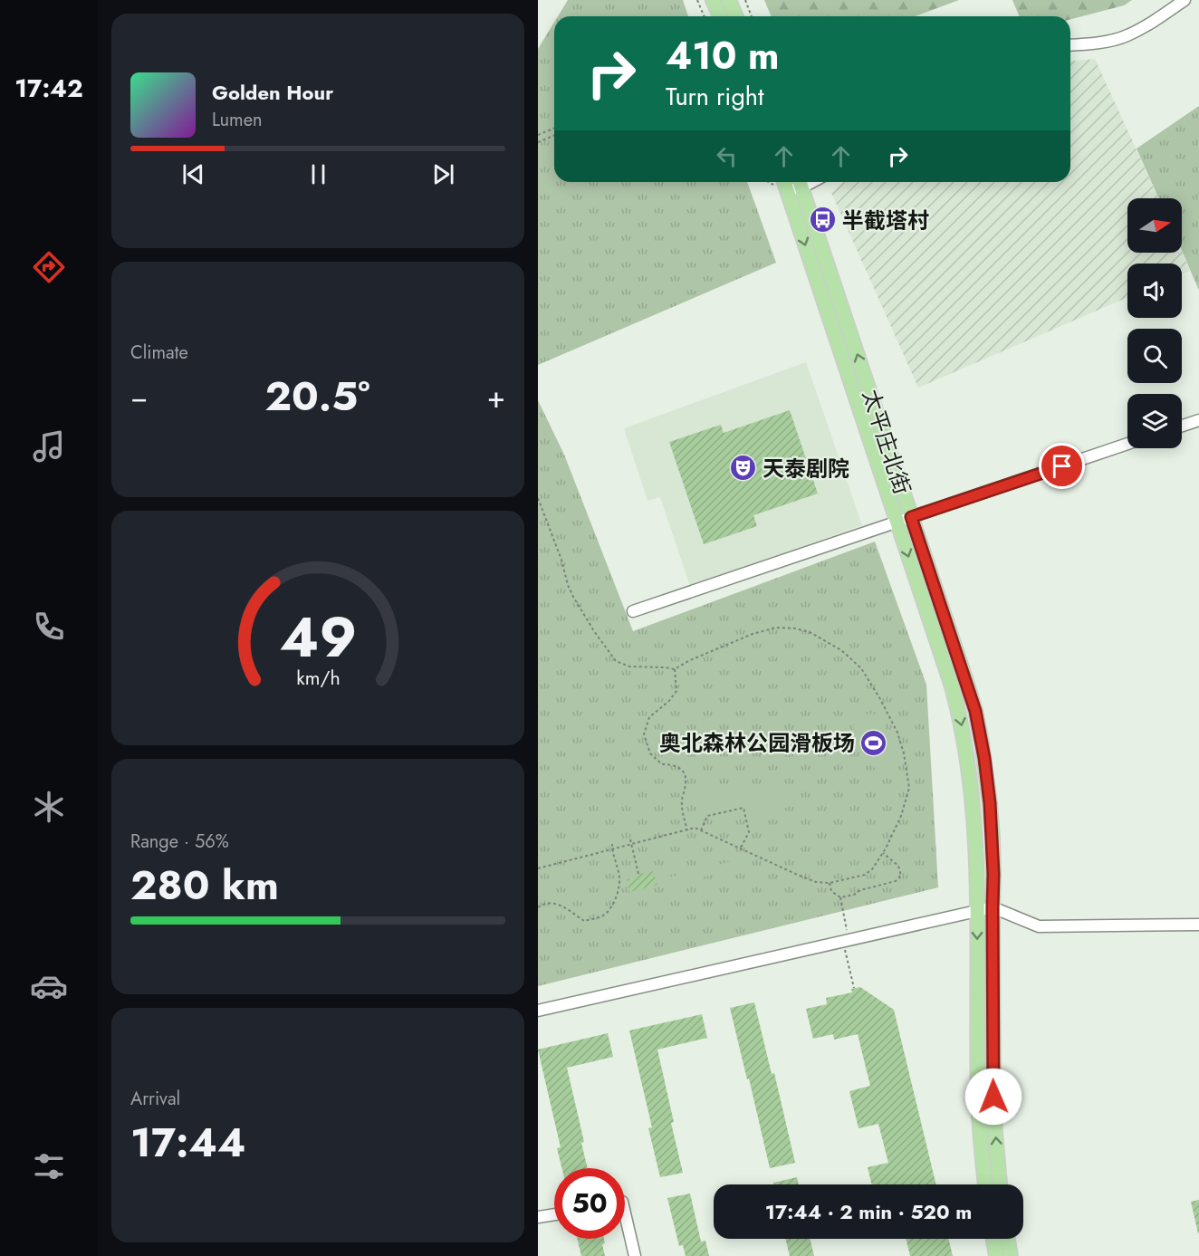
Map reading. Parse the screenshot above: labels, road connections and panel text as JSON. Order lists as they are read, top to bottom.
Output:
{
  "streets": {
    "main road": ["太平庄北街"]
  },
  "places": {
    "bus stop": ["半截塔村"],
    "theatre": ["天泰剧院"],
    "sports": ["奥北森林公园滑板场"]
  },
  "north": "right",
  "page": {
    "tabs": "17:42",
    "turn": ["410 m", "Turn right"],
    "song": ["Golden Hour", "Lumen"],
    "tile": [
      "Climate",
      ["Range · 56%", "280 km"],
      ["Arrival", "17:44"]
    ],
    "heat": ["−", "20.5°", "+"],
    "limit": "50",
    "trip": "17:44 · 2 min · 520 m",
    "gauge": ["49", "km/h"]
  }
}
